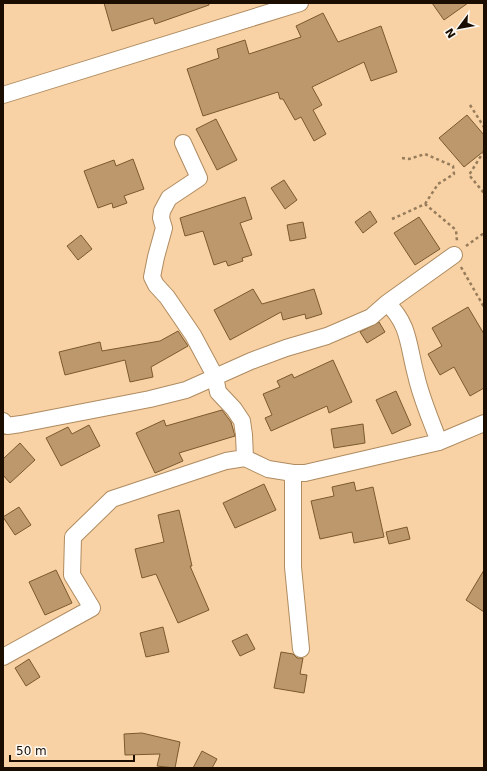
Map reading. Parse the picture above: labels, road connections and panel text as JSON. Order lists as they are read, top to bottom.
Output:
{
  "scale_bar": "50 m",
  "north": "bottom left"
}
